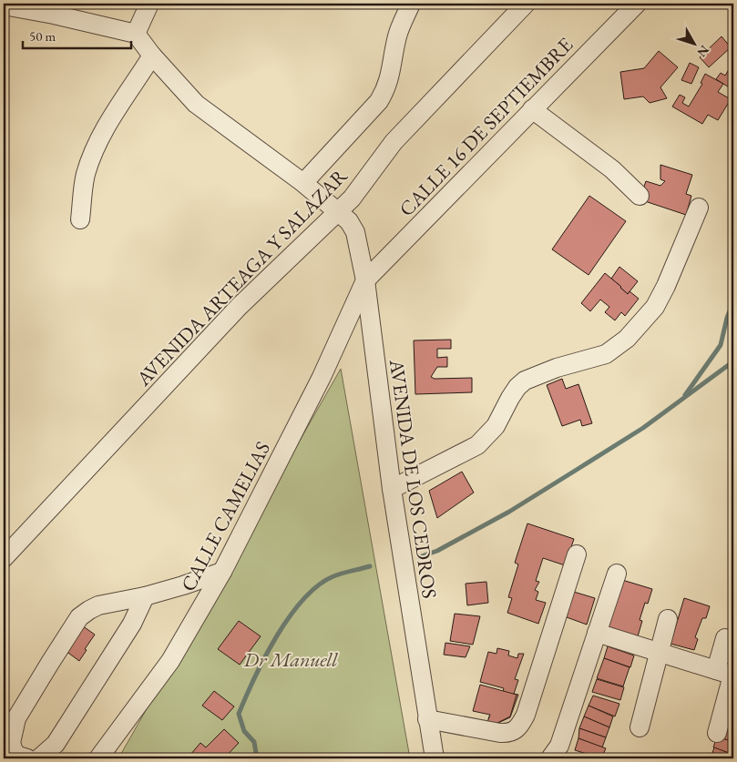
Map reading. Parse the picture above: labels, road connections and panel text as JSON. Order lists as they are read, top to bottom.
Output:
{
  "streets": {
    "street": [
      "CALLE 16 DE SEPTIEMBRE",
      "AVENIDA ARTEAGA Y SALAZAR",
      "AVENIDA DE LOS CEDROS",
      "CALLE CAMELIAS"
    ]
  },
  "crossings": [
    ["CALLE 16 DE SEPTIEMBRE", "AVENIDA DE LOS CEDROS"],
    ["CALLE 16 DE SEPTIEMBRE", "CALLE CAMELIAS"],
    ["AVENIDA ARTEAGA Y SALAZAR", "AVENIDA DE LOS CEDROS"],
    ["AVENIDA DE LOS CEDROS", "CALLE CAMELIAS"]
  ],
  "parks": ["Dr Manuell"],
  "scale_bar": "50 m",
  "north": "bottom right"
}
